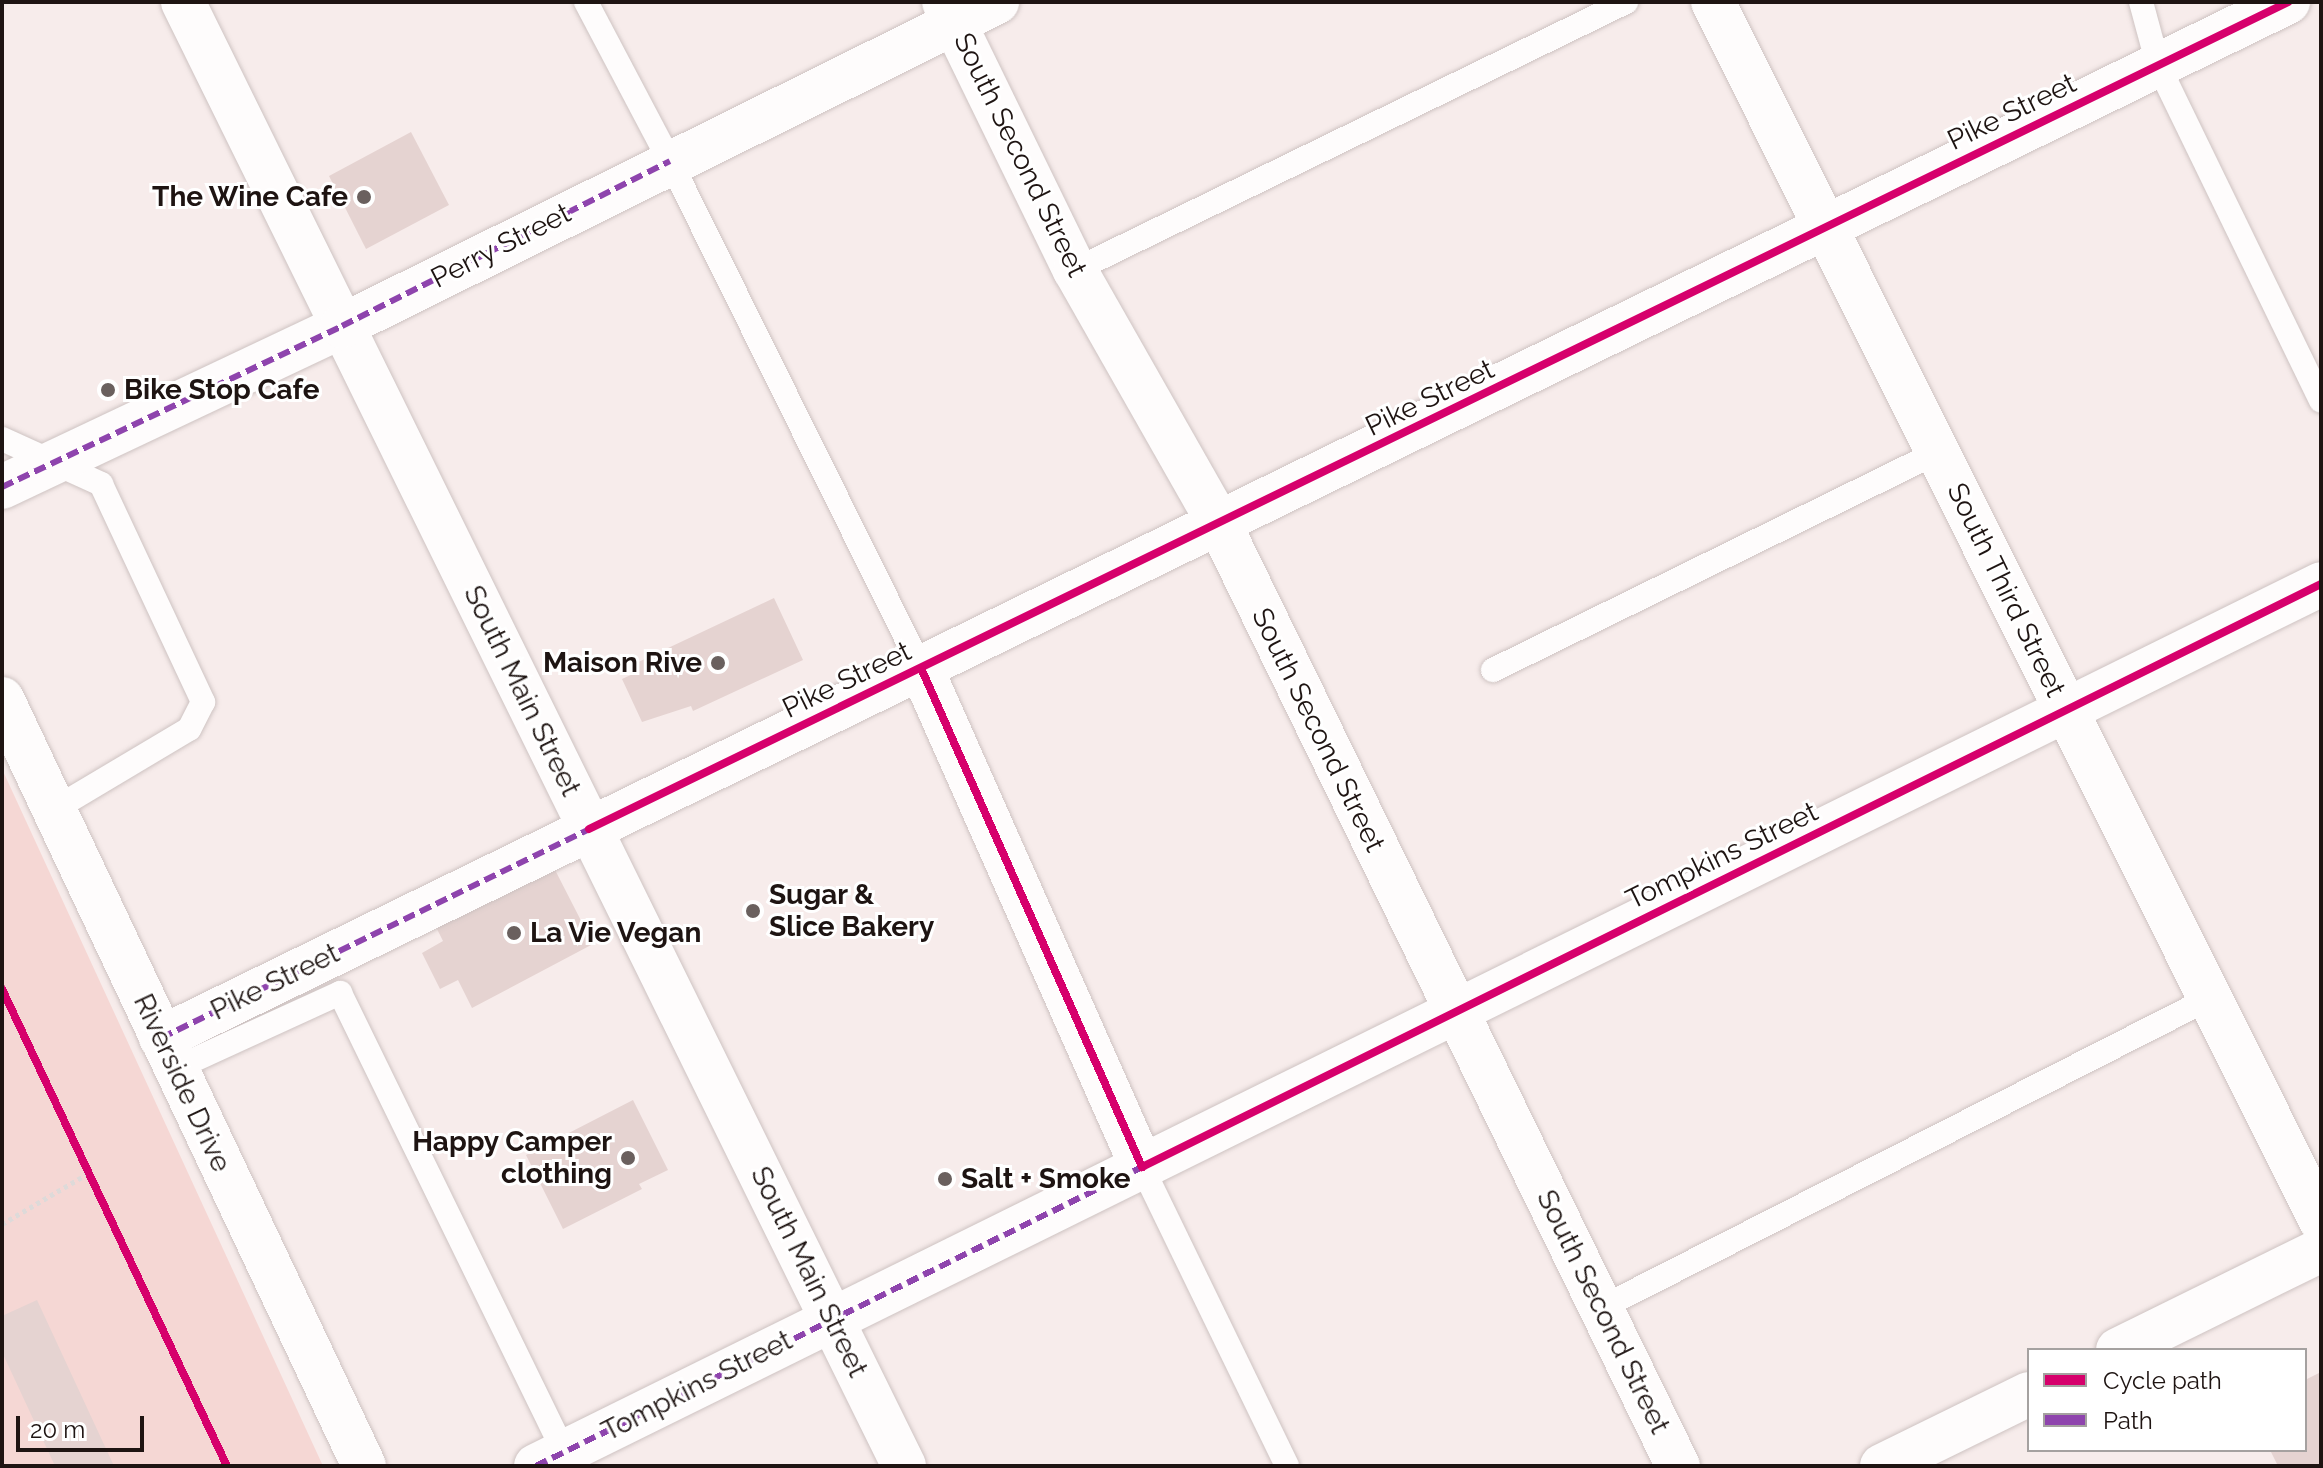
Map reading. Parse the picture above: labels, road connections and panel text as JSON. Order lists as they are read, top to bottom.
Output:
{
  "streets": {
    "street": [
      "Pike Street",
      "South Second Street",
      "Perry Street",
      "South Third Street",
      "South Main Street",
      "Tompkins Street",
      "Riverside Drive"
    ]
  },
  "crossings": [
    ["Pike Street", "South Second Street"],
    ["Pike Street", "South Third Street"],
    ["Pike Street", "South Main Street"],
    ["Pike Street", "Riverside Drive"],
    ["South Second Street", "Perry Street"],
    ["South Second Street", "Tompkins Street"],
    ["Perry Street", "South Main Street"],
    ["South Third Street", "Tompkins Street"],
    ["South Main Street", "Tompkins Street"]
  ],
  "places": [
    "The Wine Cafe",
    "Bike Stop Cafe",
    "Maison Rive",
    "Sugar & Slice Bakery",
    "La Vie Vegan",
    "Happy Camper clothing",
    "Salt + Smoke"
  ],
  "legend": ["Cycle path", "Path"],
  "scale_bar": "20 m"
}
